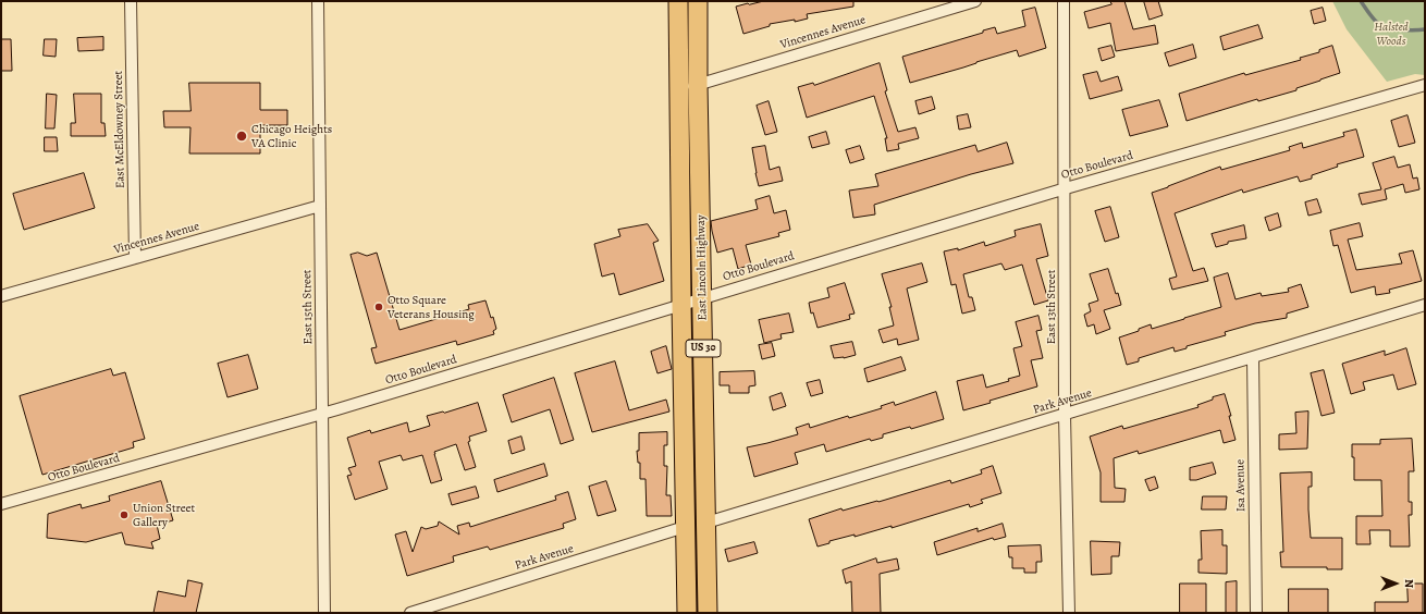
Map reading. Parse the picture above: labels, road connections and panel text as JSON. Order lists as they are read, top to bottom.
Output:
{
  "streets": {
    "main road": ["East Lincoln Highway", "US 30"],
    "street": [
      "Vincennes Avenue",
      "East McEldowney Street",
      "Otto Boulevard",
      "East 15th Street",
      "East 13th Street",
      "Park Avenue",
      "Isa Avenue"
    ]
  },
  "crossings": [
    ["Vincennes Avenue", "East McEldowney Street"],
    ["Vincennes Avenue", "East Lincoln Highway"],
    ["Vincennes Avenue", "East 15th Street"],
    ["Otto Boulevard", "East Lincoln Highway"],
    ["Otto Boulevard", "East 15th Street"],
    ["Otto Boulevard", "East 13th Street"],
    ["East Lincoln Highway", "Park Avenue"],
    ["East 13th Street", "Park Avenue"],
    ["Park Avenue", "Isa Avenue"]
  ],
  "parks": ["Halsted Woods"],
  "places": ["Chicago Heights VA Clinic", "Otto Square Veterans Housing", "Union Street Gallery"],
  "north": "right"
}
